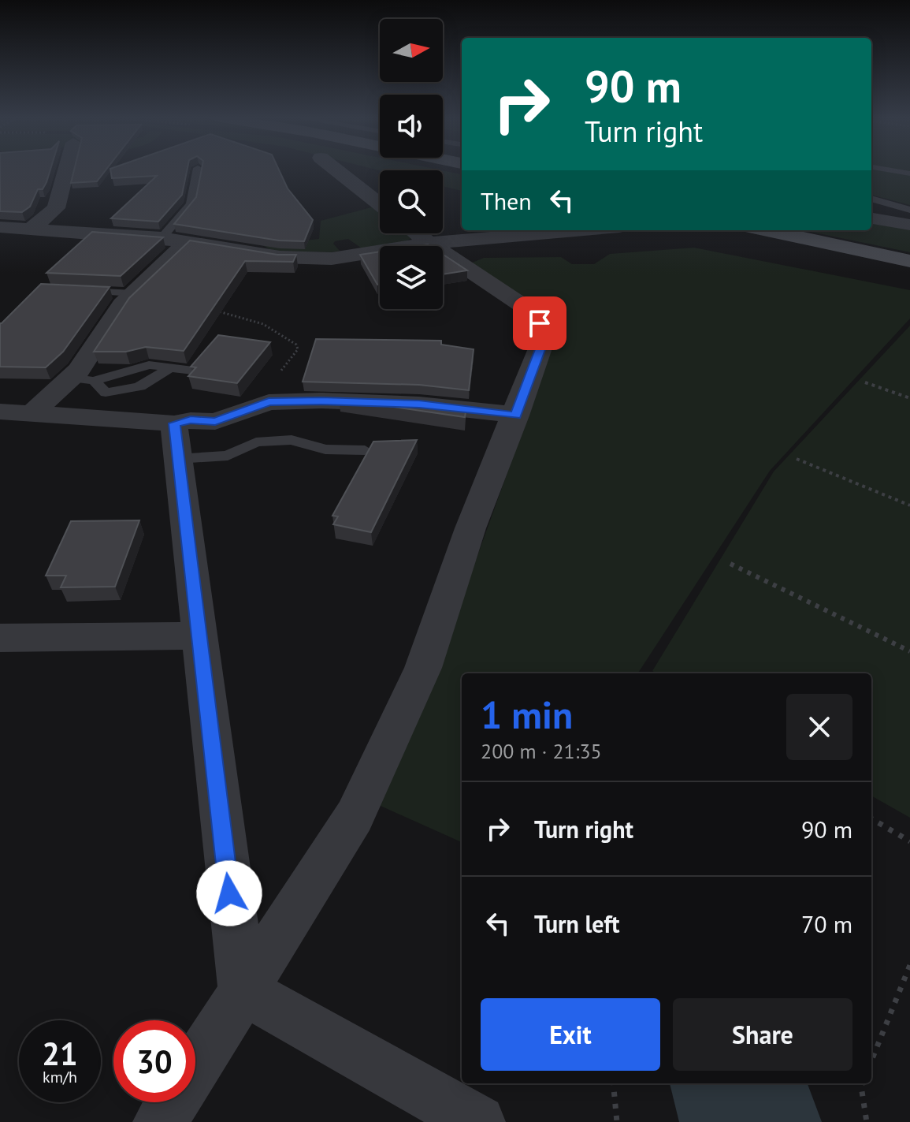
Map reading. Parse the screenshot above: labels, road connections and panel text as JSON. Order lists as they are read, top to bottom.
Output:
{
  "north": "right",
  "page": {
    "turn": ["90 m", "Turn right"],
    "then": "Then",
    "heading": ["1 min", "200 m · 21:35"],
    "list": [
      {
        "name": "Turn right",
        "value": "90 m"
      },
      {
        "name": "Turn left",
        "value": "70 m"
      }
    ],
    "buttons": ["Exit", "Share"],
    "speed": "21 km/h",
    "limit": "30"
  }
}
